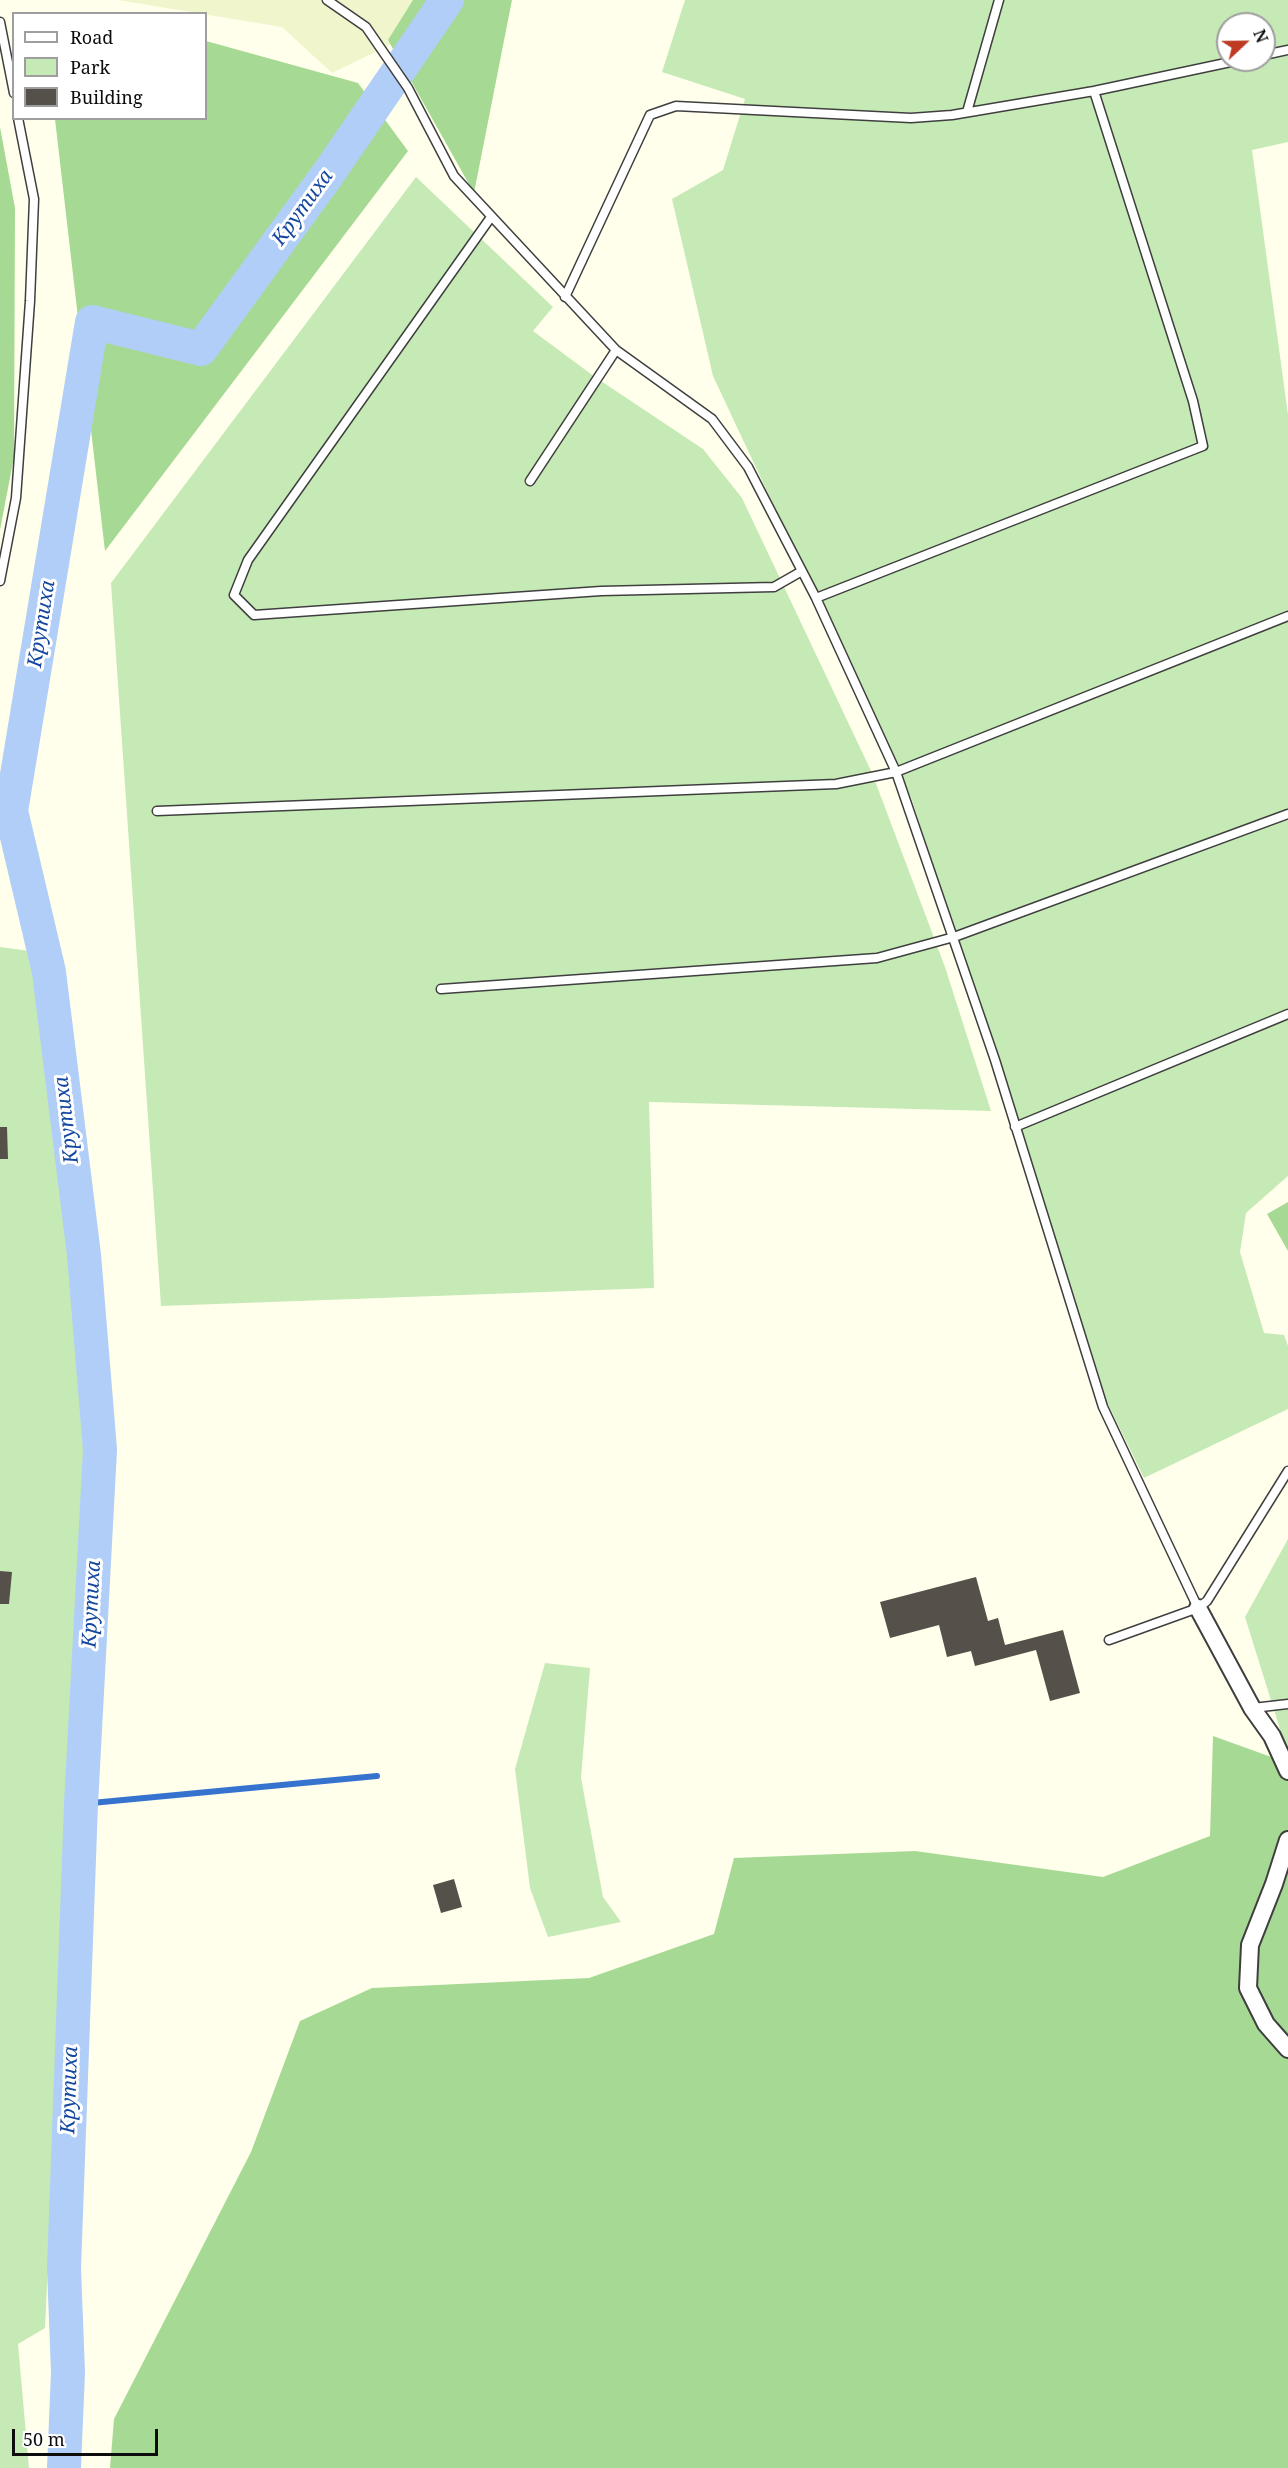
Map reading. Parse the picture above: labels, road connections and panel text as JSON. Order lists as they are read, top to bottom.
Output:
{
  "water": ["Крутиха"],
  "legend": ["Road", "Park", "Building"],
  "scale_bar": "50 m",
  "north": "right"
}
